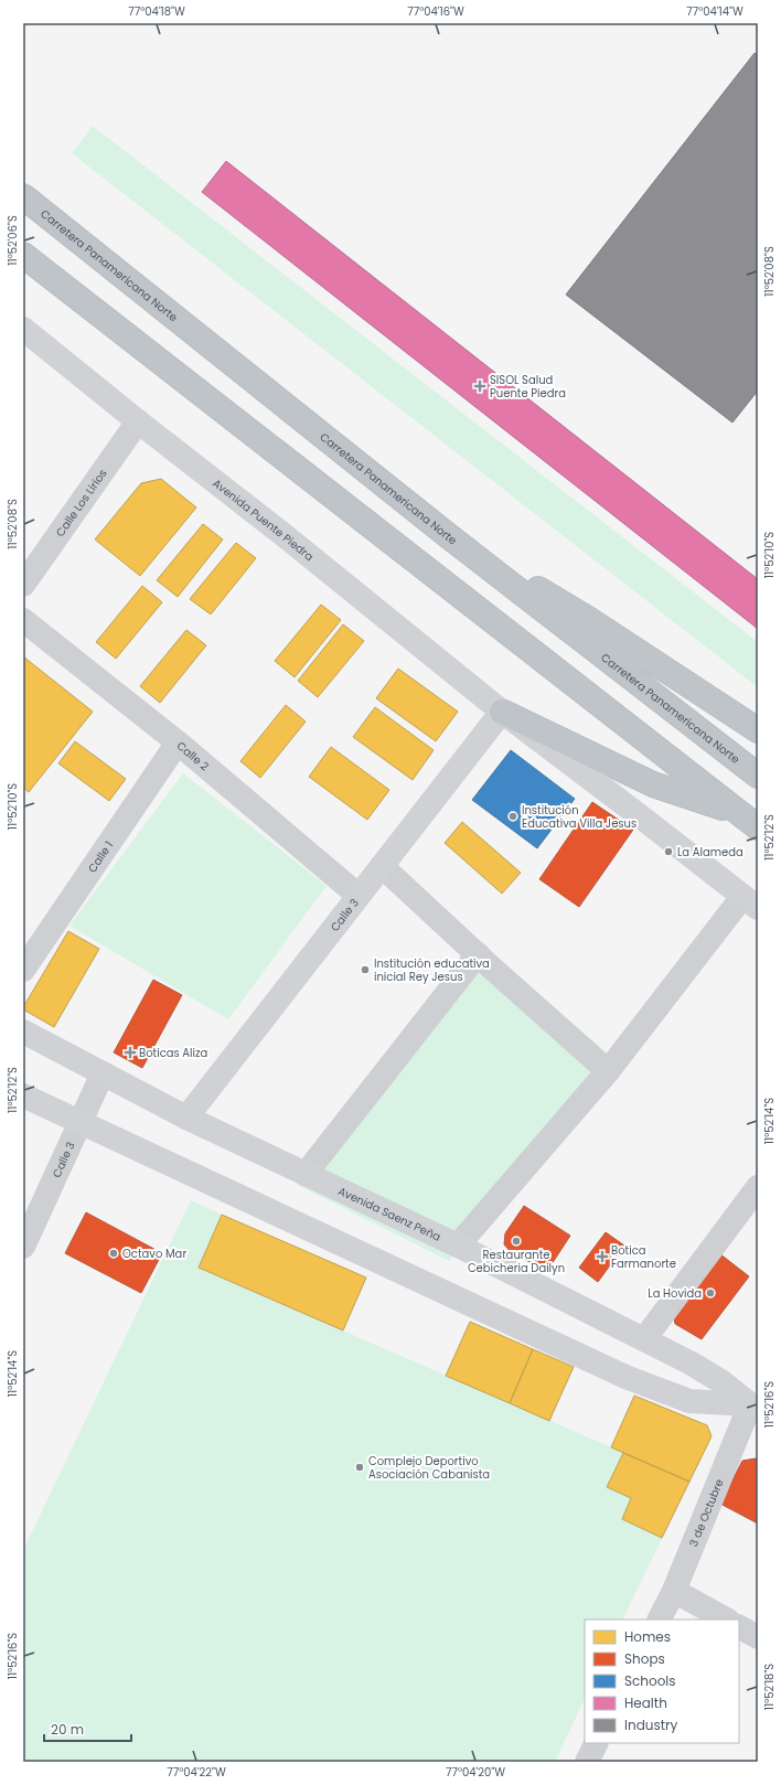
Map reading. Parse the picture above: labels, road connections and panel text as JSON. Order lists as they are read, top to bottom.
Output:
{
  "streets": {
    "highway": ["Carretera Panamericana Norte"],
    "main road": ["Avenida Puente Piedra", "Calle 3", "Avenida Saenz Peña"],
    "street": [
      "Calle Los Lirios",
      "Calle 2",
      "Calle 1",
      "3 de Octubre"
    ]
  },
  "crossings": [
    ["Calle Los Lirios", "Avenida Puente Piedra"],
    ["Avenida Puente Piedra", "Calle 3"],
    ["Calle 2", "Calle 1"],
    ["Calle 2", "Calle 3"],
    ["Calle 3", "Avenida Saenz Peña"],
    ["Avenida Saenz Peña", "3 de Octubre"]
  ],
  "places": {
    "health": ["SISOL Salud Puente Piedra", "Boticas Aliza", "Botica Farmanorte"],
    "other": [
      "Institución Educativa Villa Jesus",
      "La Alameda",
      "Institución educativa inicial Rey Jesus",
      "Restaurante Cebicheria Dailyn",
      "Octavo Mar",
      "La Hovida",
      "Complejo Deportivo Asociación Cabanista"
    ]
  },
  "legend": [
    "Homes",
    "Shops",
    "Schools",
    "Health",
    "Industry"
  ],
  "scale_bar": "20 m",
  "coordinates": [
    "77°04'18\"W",
    "77°04'16\"W",
    "77°04'14\"W",
    "11°52'06\"S",
    "11°52'08\"S",
    "11°52'10\"S",
    "11°52'12\"S",
    "11°52'14\"S",
    "11°52'16\"S",
    "11°52'18\"S",
    "77°04'22\"W",
    "77°04'20\"W"
  ]
}
